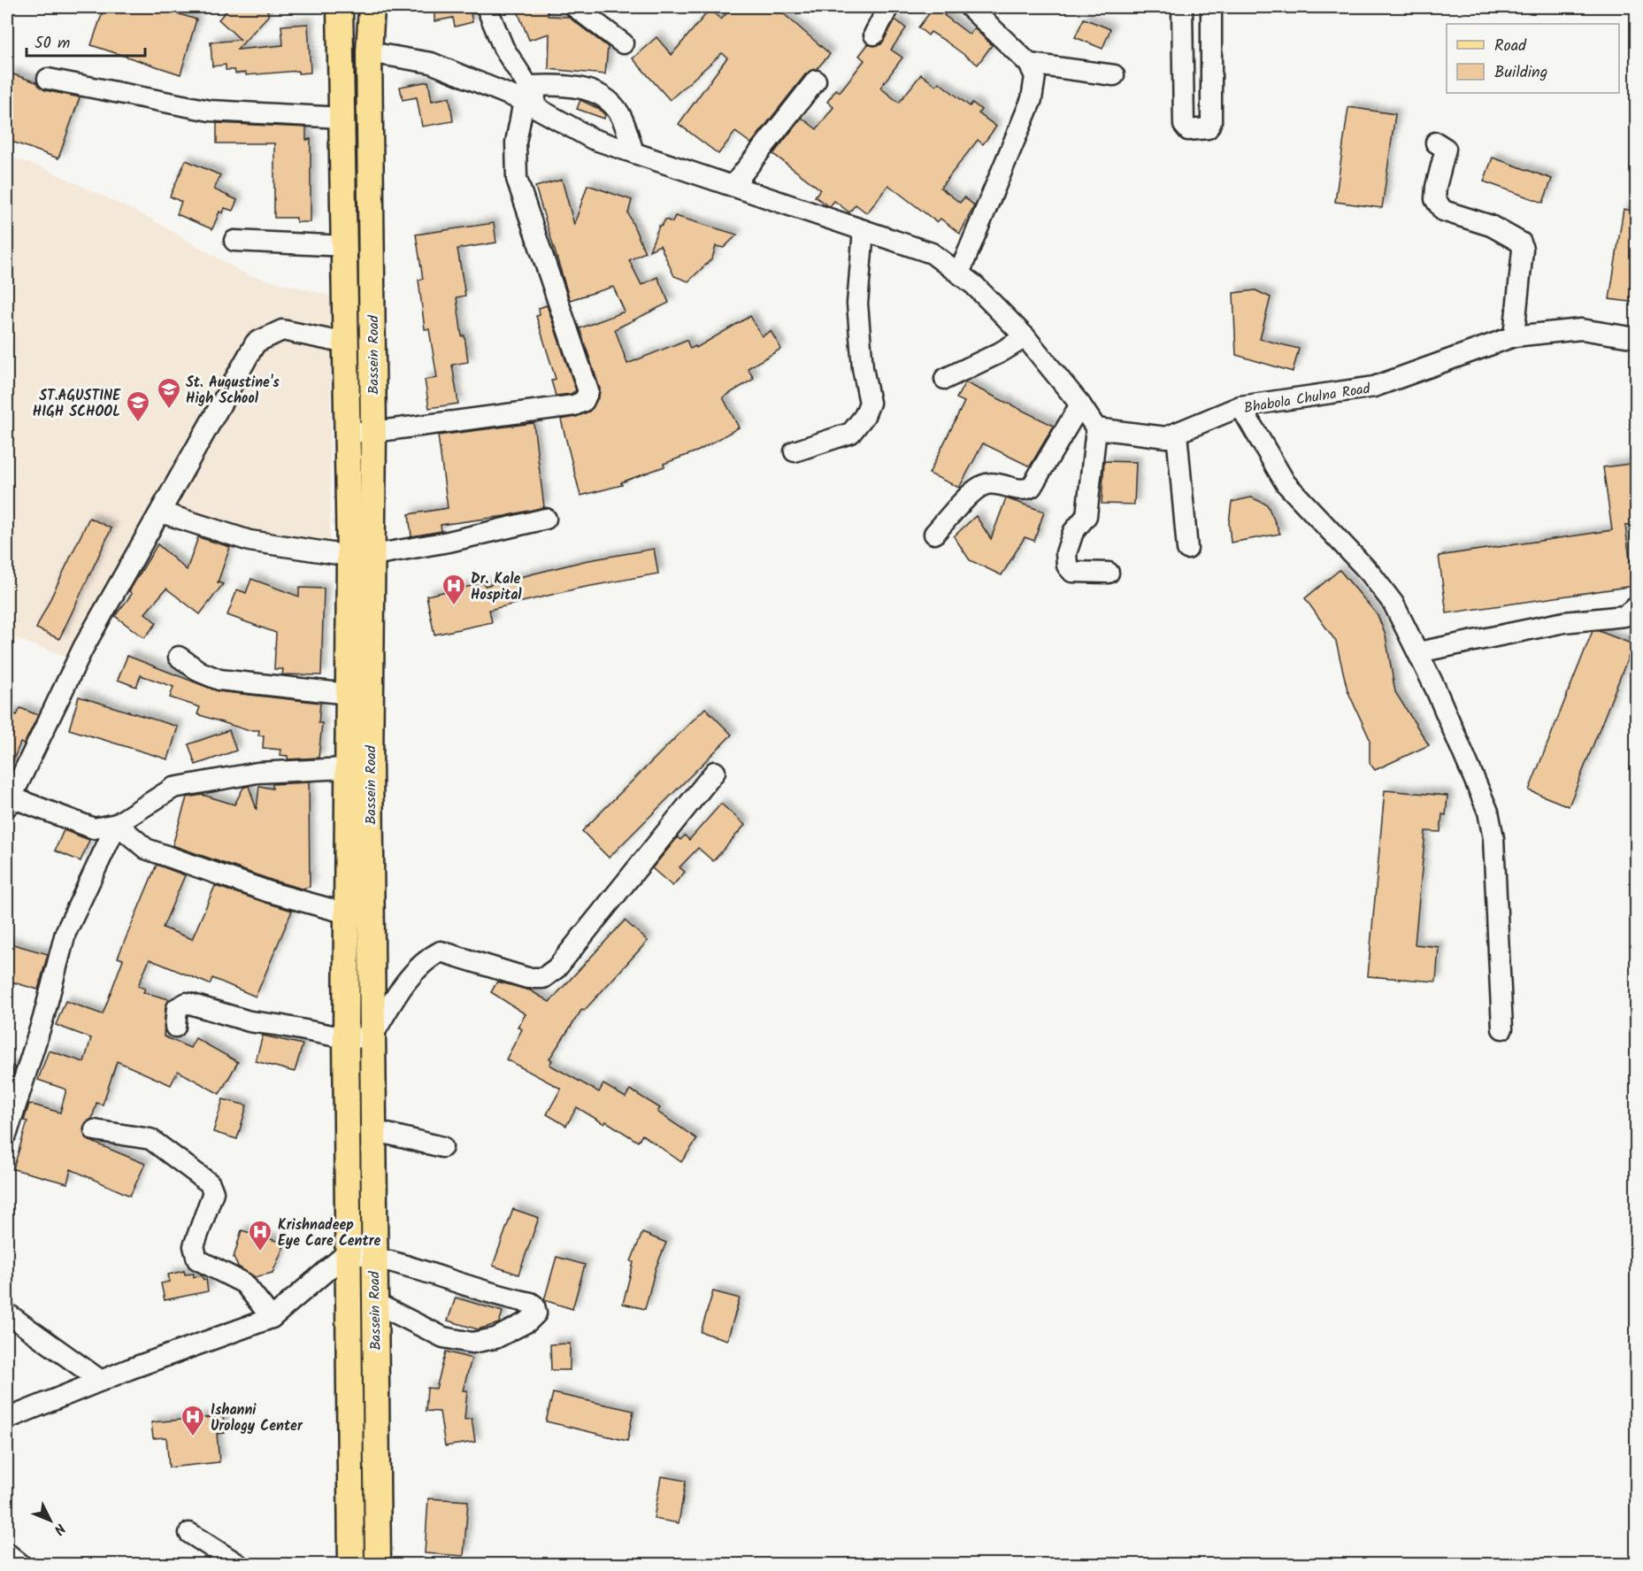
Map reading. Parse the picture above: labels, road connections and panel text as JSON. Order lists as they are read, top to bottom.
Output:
{
  "streets": {
    "main road": ["Bassein Road"],
    "street": ["Bhabola Chulna Road"]
  },
  "places": {
    "school or university": ["St. Augustine's High School", "ST.AGUSTINE HIGH SCHOOL"],
    "hospital": ["Dr. Kale Hospital", "Krishnadeep Eye Care Centre", "Ishanni Urology Center"]
  },
  "legend": ["Road", "Building"],
  "scale_bar": "50 m",
  "north": "bottom right"
}
